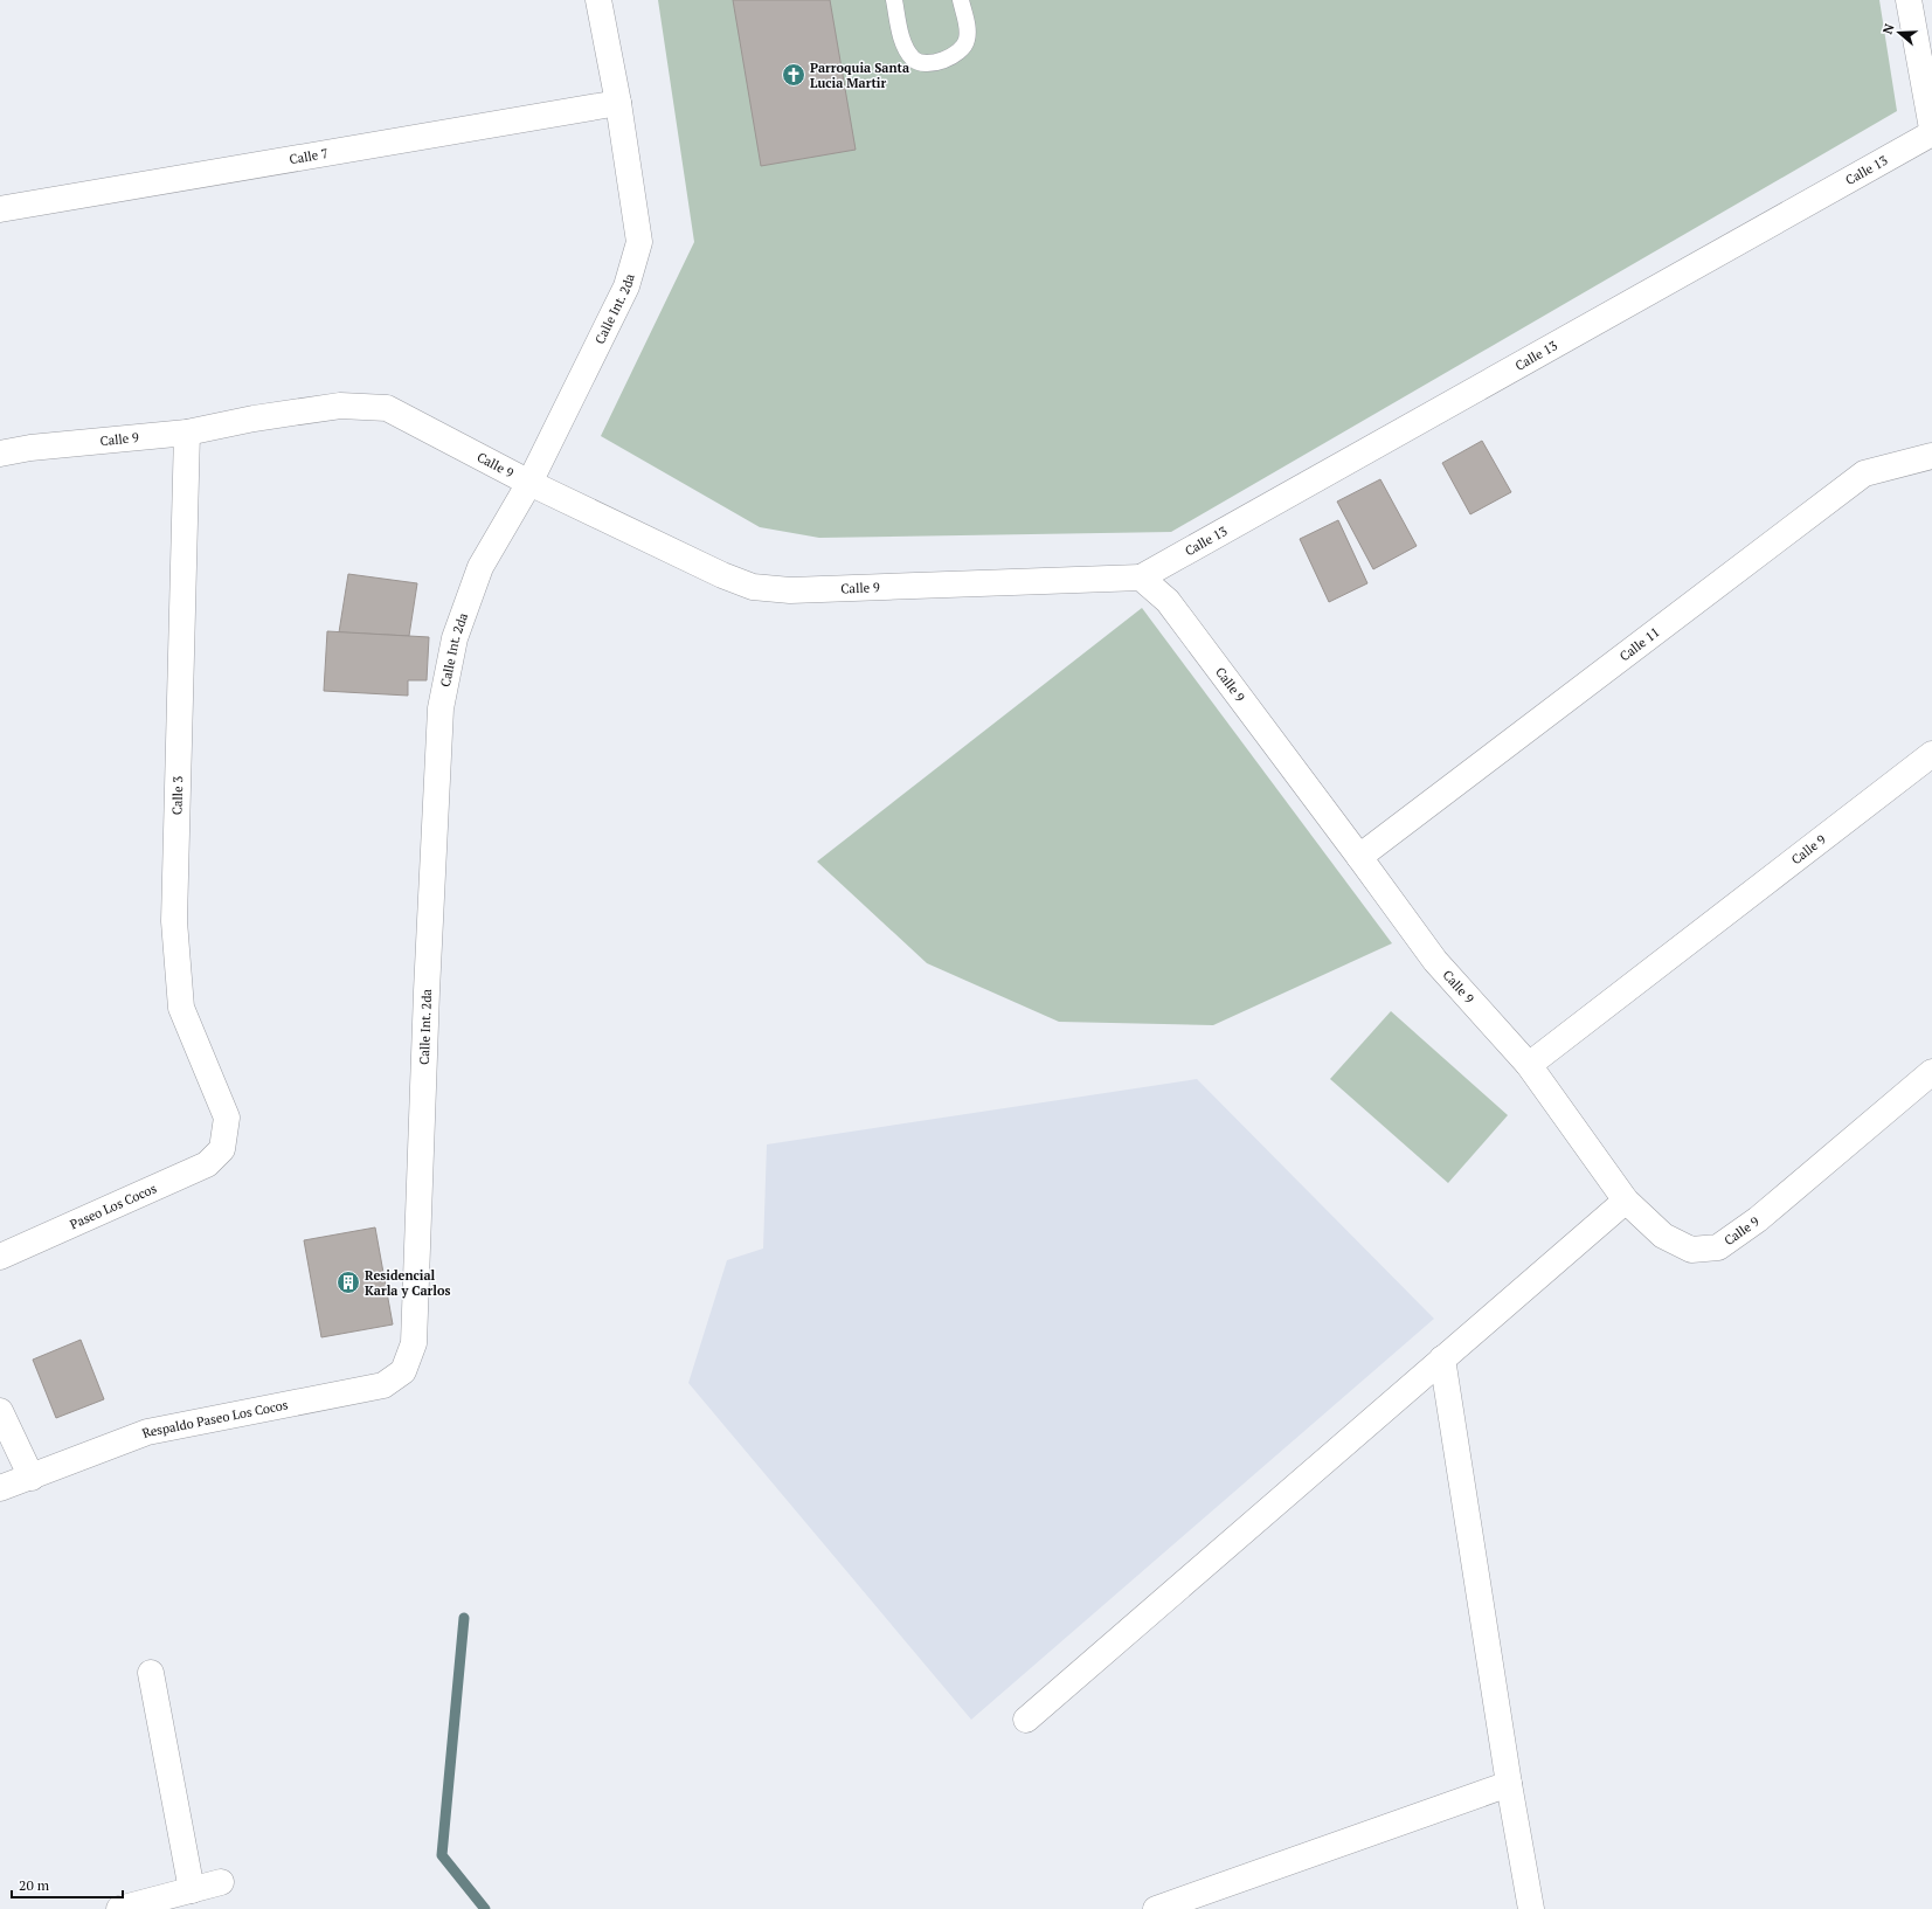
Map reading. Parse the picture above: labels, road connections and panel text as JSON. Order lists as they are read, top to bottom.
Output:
{
  "streets": {
    "street": [
      "Calle 7",
      "Calle 13",
      "Calle Int. 2da",
      "Calle 9",
      "Calle 11",
      "Calle 3",
      "Paseo Los Cocos",
      "Respaldo Paseo Los Cocos"
    ]
  },
  "crossings": [
    ["Calle 7", "Calle Int. 2da"],
    ["Calle 13", "Calle 9"],
    ["Calle Int. 2da", "Calle 9"],
    ["Calle Int. 2da", "Respaldo Paseo Los Cocos"],
    ["Calle 9", "Calle 11"],
    ["Calle 9", "Calle 3"],
    ["Calle 3", "Paseo Los Cocos"]
  ],
  "places": {
    "church": ["Parroquia Santa Lucia Martir"],
    "building": ["Residencial Karla y Carlos"]
  },
  "scale_bar": "20 m",
  "north": "left"
}
